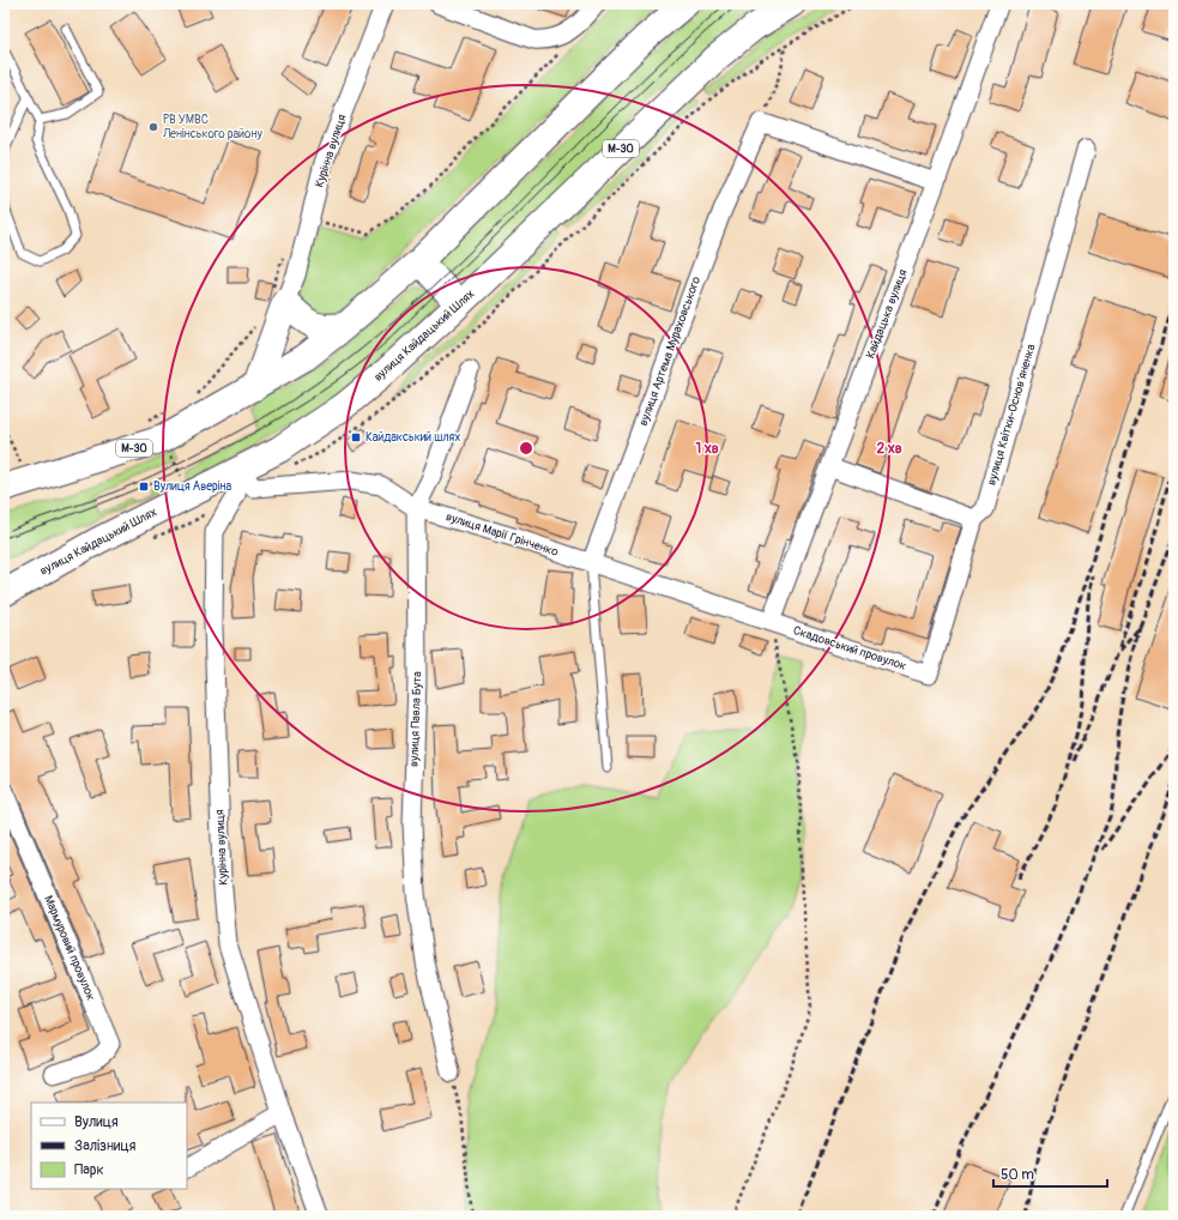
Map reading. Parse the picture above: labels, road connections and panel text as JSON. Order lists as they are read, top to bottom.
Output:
{
  "streets": {
    "highway": ["М-30", "вулиця Кайдацький Шлях"],
    "street": [
      "Курінна вулиця",
      "Кайдацька вулиця",
      "вулиця Артема Мураховського",
      "вулиця Квітки-Основʼяненка",
      "вулиця Марії Грінченко",
      "Скадовський провулок",
      "вулиця Павла Бута",
      "Мармуровий провулок"
    ]
  },
  "crossings": [
    ["Курінна вулиця", "вулиця Кайдацький Шлях"],
    ["Курінна вулиця", "вулиця Марії Грінченко"],
    ["Кайдацька вулиця", "вулиця Марії Грінченко"],
    ["Кайдацька вулиця", "Скадовський провулок"],
    ["вулиця Кайдацький Шлях", "вулиця Марії Грінченко"],
    ["вулиця Артема Мураховського", "вулиця Марії Грінченко"],
    ["вулиця Квітки-Основʼяненка", "Скадовський провулок"],
    ["вулиця Марії Грінченко", "Скадовський провулок"],
    ["вулиця Марії Грінченко", "вулиця Павла Бута"]
  ],
  "places": {
    "other": ["РВ УМВС Ленінського району"],
    "transit": ["Кайдакський шлях", "Вулиця Аверіна"]
  },
  "legend": ["Вулиця", "Залізниця", "Парк"],
  "scale_bar": "50 m",
  "rings": ["1 хв", "2 хв"]
}
